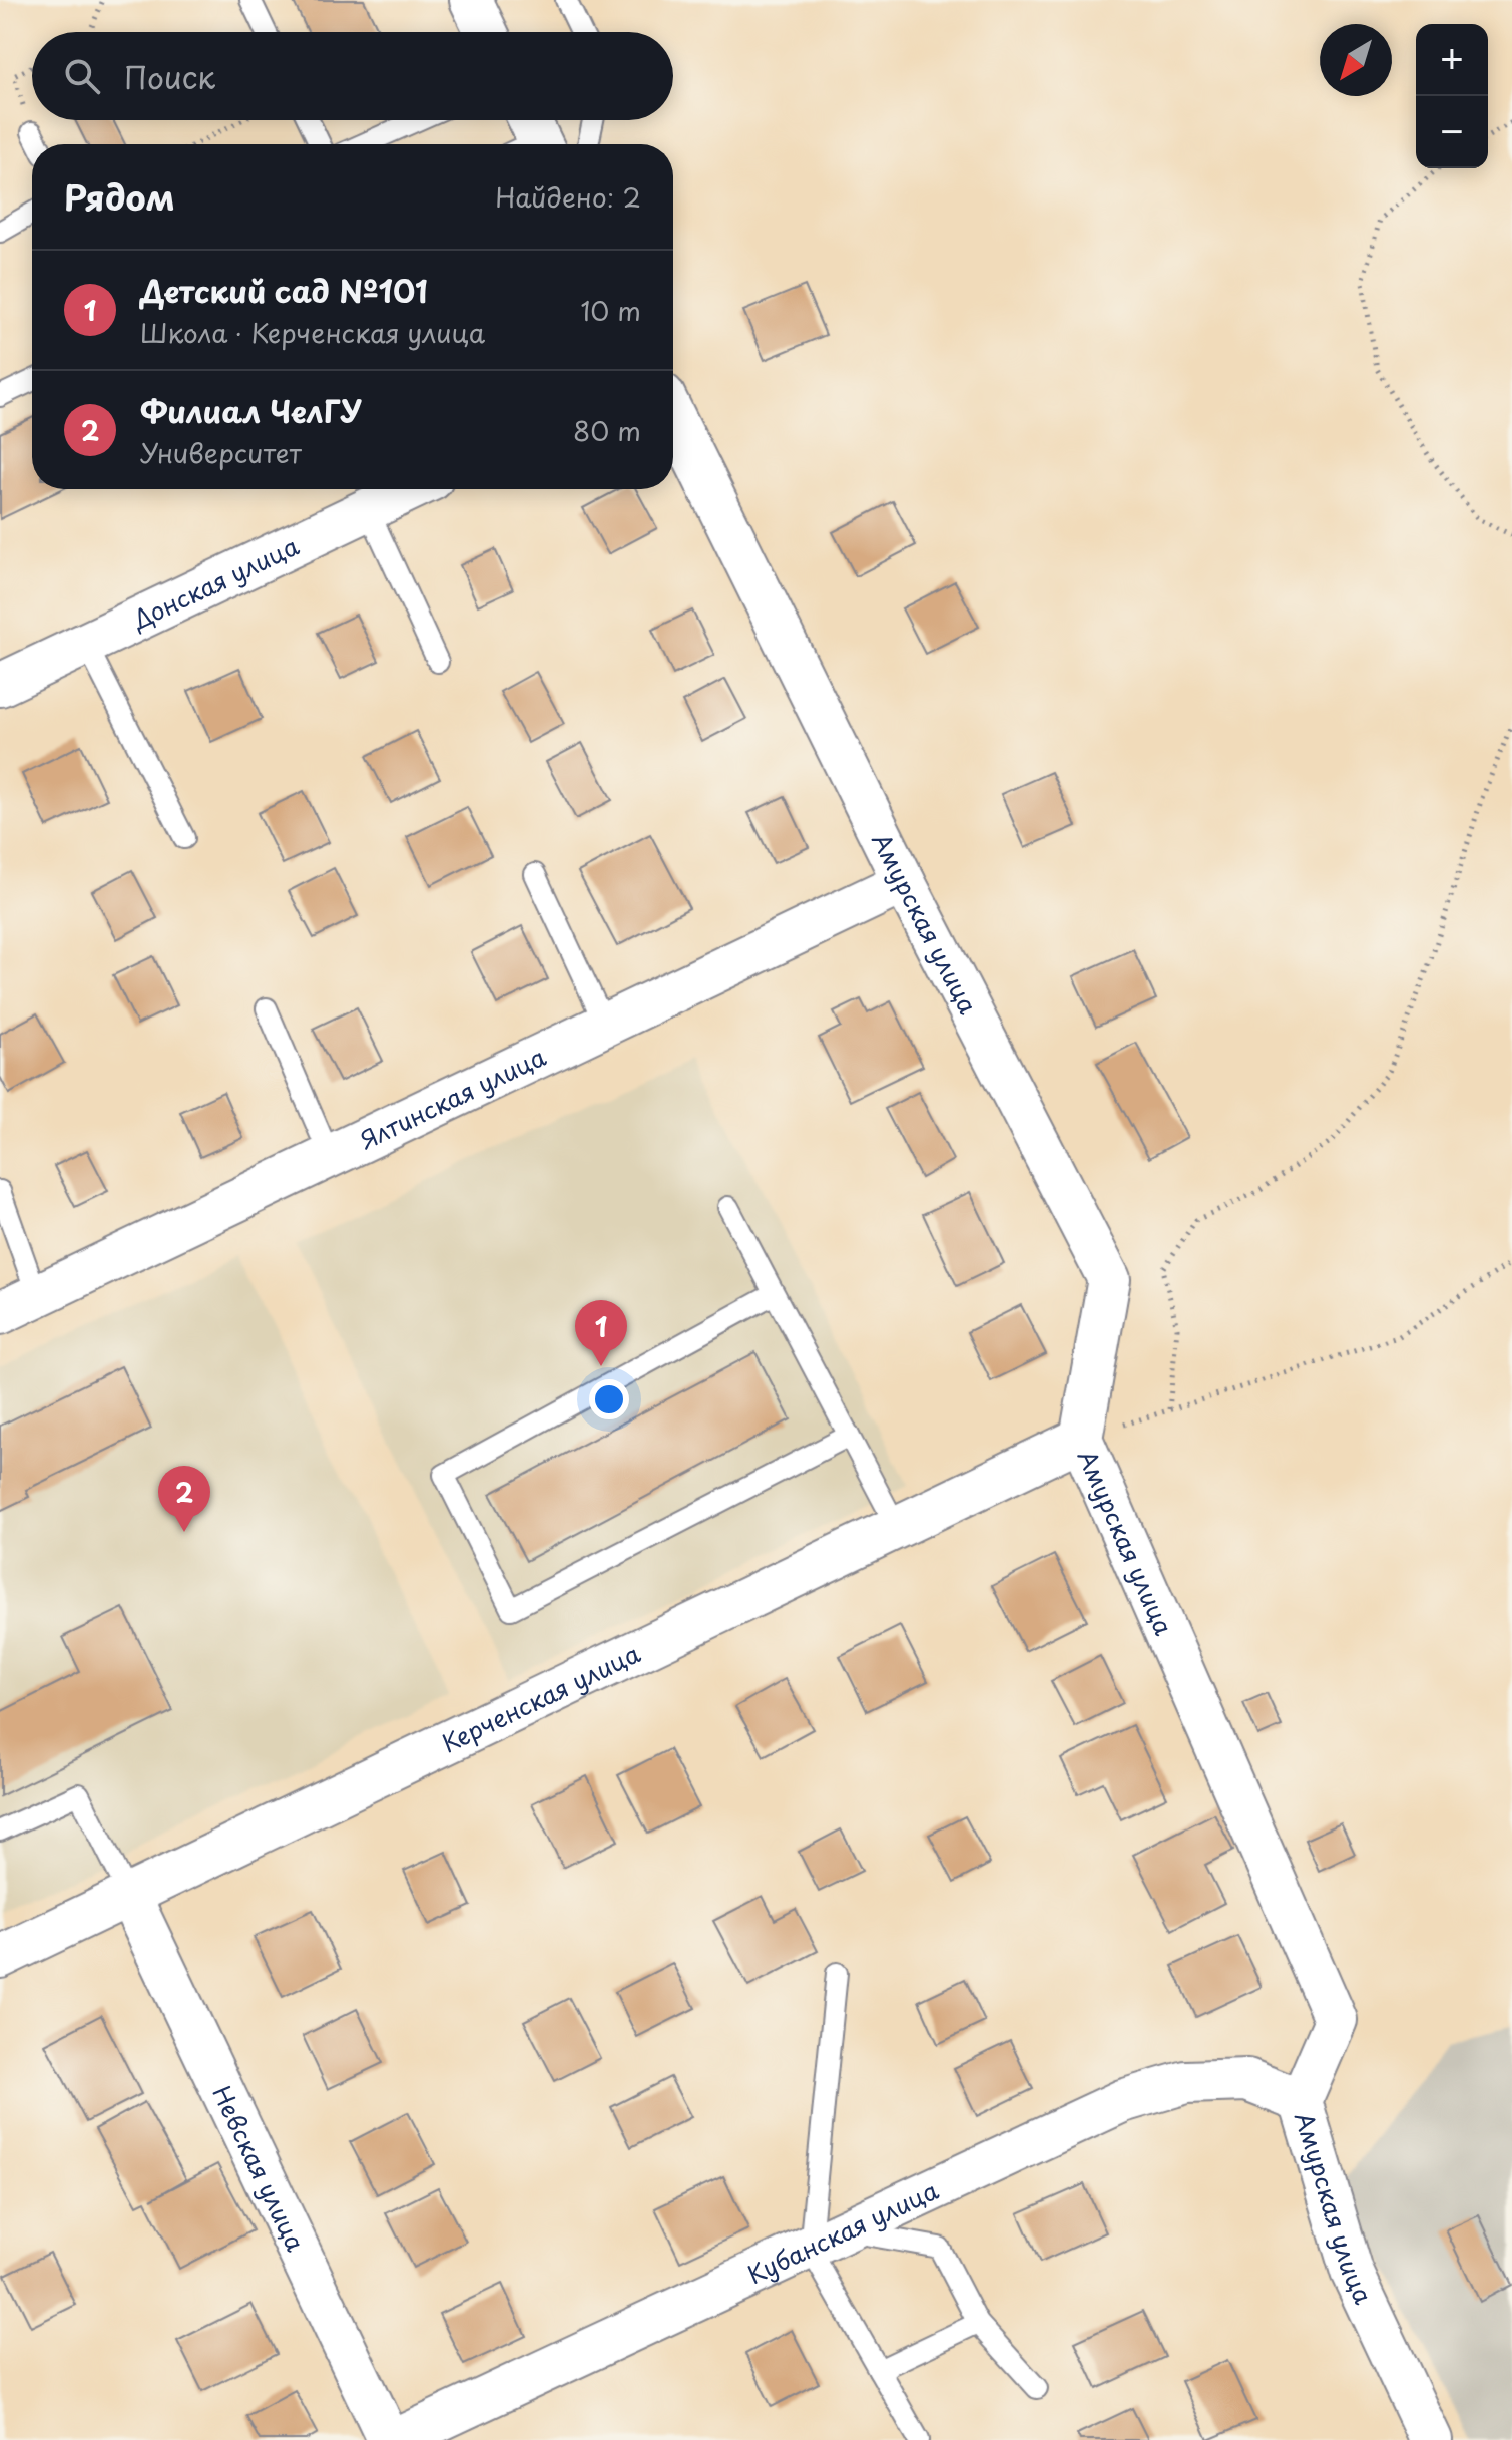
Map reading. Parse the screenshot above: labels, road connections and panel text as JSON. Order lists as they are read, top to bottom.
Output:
{
  "streets": {
    "street": [
      "Донская улица",
      "Амурская улица",
      "Ялтинская улица",
      "Керченская улица",
      "Невская улица",
      "Кубанская улица"
    ]
  },
  "crossings": [
    ["Амурская улица", "Ялтинская улица"],
    ["Амурская улица", "Керченская улица"],
    ["Амурская улица", "Кубанская улица"],
    ["Керченская улица", "Невская улица"]
  ],
  "north": "bottom left",
  "page": {
    "map_buttons": ["+", "−"],
    "search": "Поиск",
    "heading": ["Рядом", "Найдено: 2"],
    "list": [
      {
        "mark": "1",
        "name": "Детский сад №101",
        "note": "Школа · Керченская улица",
        "value": "10 m"
      },
      {
        "mark": "2",
        "name": "Филиал ЧелГУ",
        "note": "Университет",
        "value": "80 m"
      }
    ],
    "pins": ["1", "2"]
  }
}
